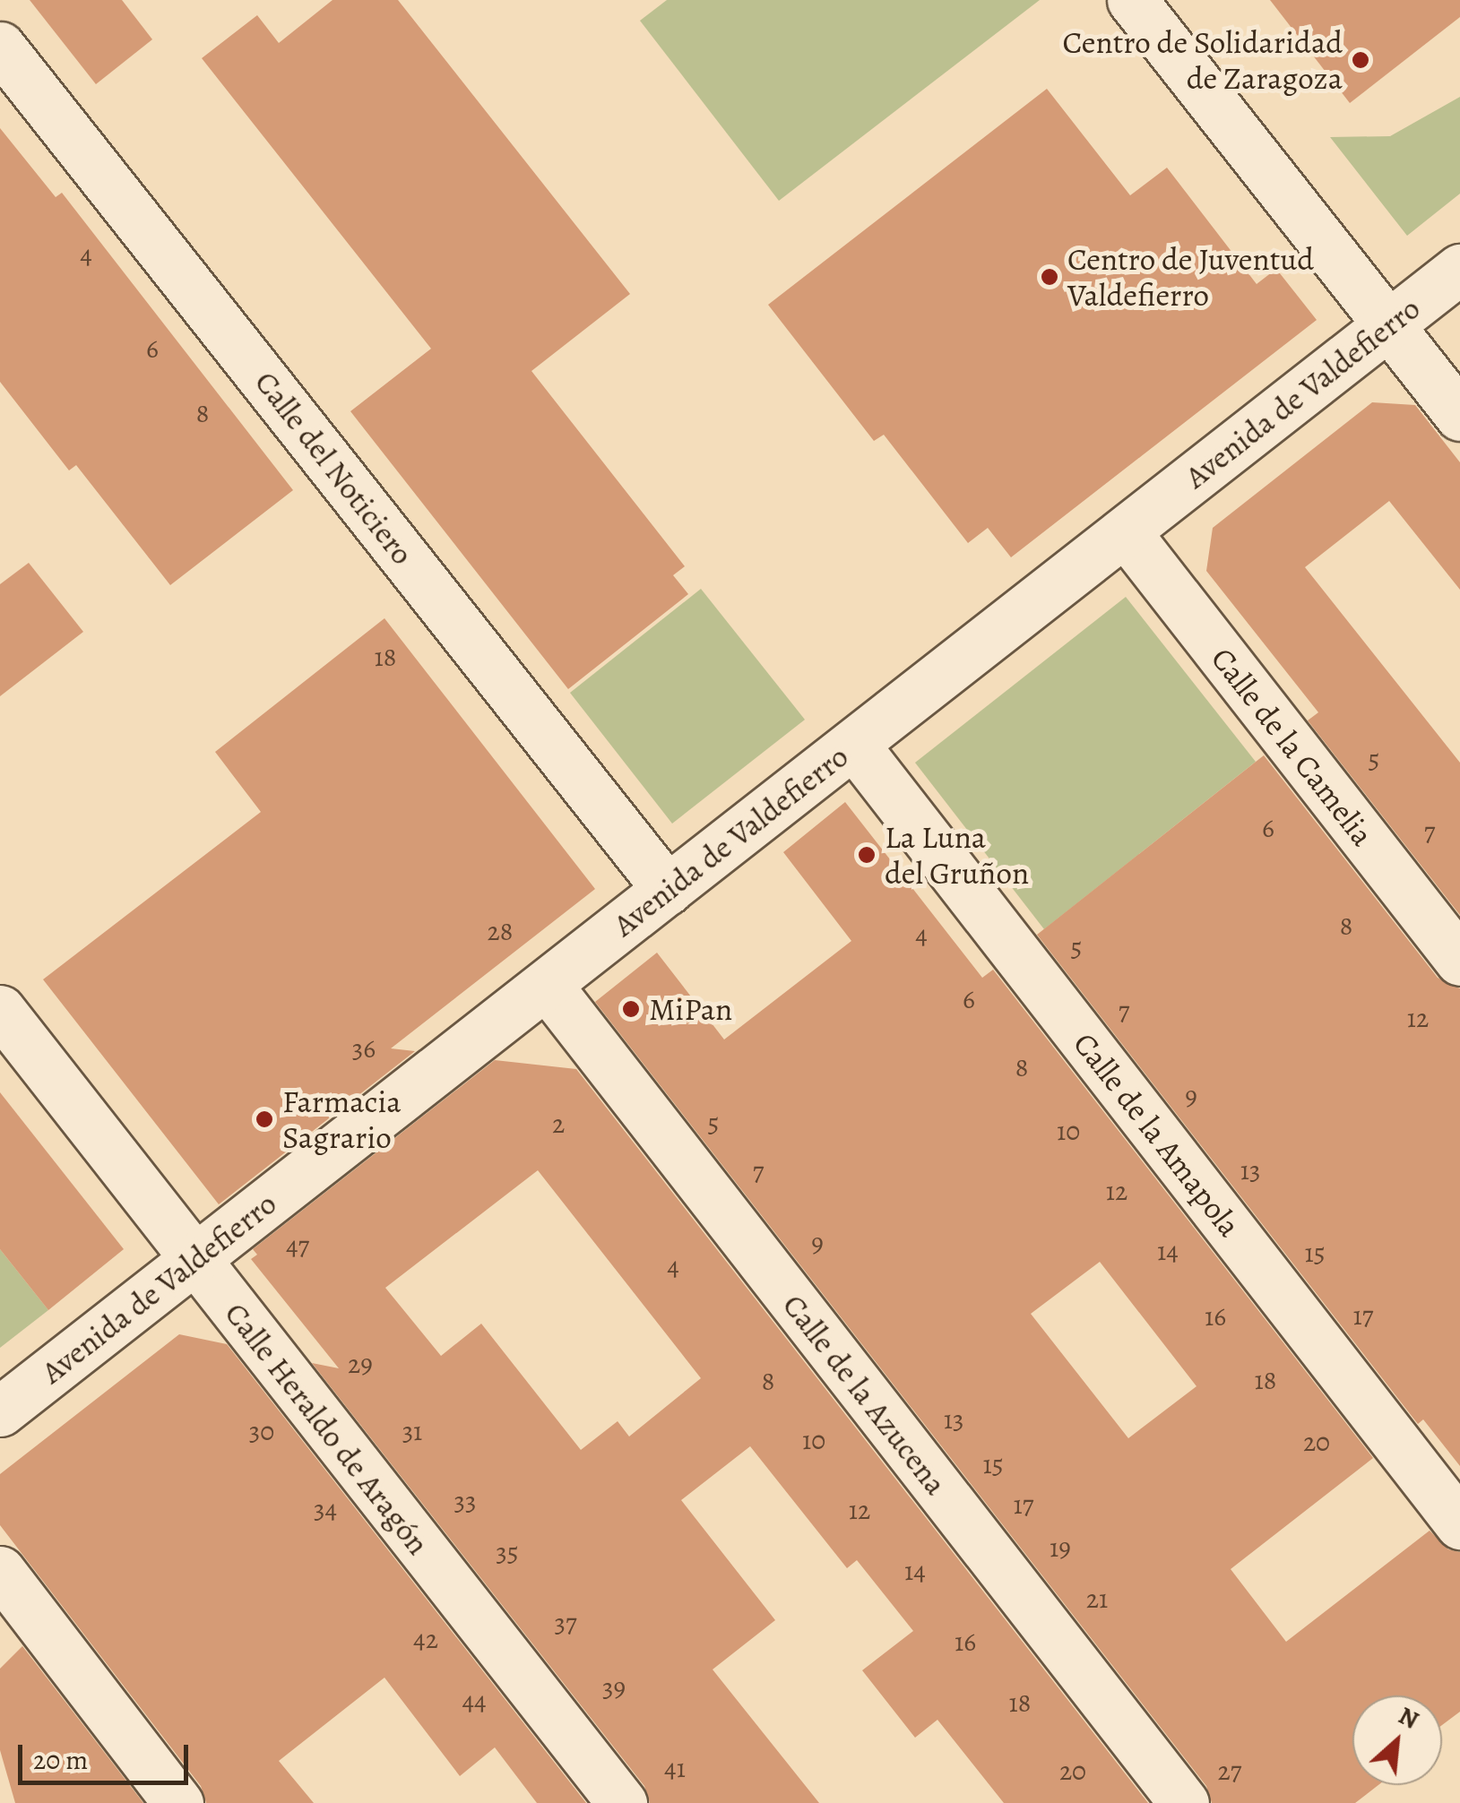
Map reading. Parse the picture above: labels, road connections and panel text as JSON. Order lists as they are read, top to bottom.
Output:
{
  "streets": {
    "street": [
      "Avenida de Valdefierro",
      "Calle del Noticiero",
      "Calle de la Camelia",
      "Calle de la Amapola",
      "Calle de la Azucena",
      "Calle Heraldo de Aragón"
    ]
  },
  "crossings": [
    ["Avenida de Valdefierro", "Calle del Noticiero"],
    ["Avenida de Valdefierro", "Calle de la Camelia"],
    ["Avenida de Valdefierro", "Calle de la Amapola"],
    ["Avenida de Valdefierro", "Calle de la Azucena"],
    ["Avenida de Valdefierro", "Calle Heraldo de Aragón"]
  ],
  "places": [
    "Centro de Solidaridad de Zaragoza",
    "Centro de Juventud Valdefierro",
    "La Luna del Gruñon",
    "MiPan",
    "Farmacia Sagrario"
  ],
  "house_numbers": [
    "4",
    "6",
    "8",
    "18",
    "5",
    "6",
    "7",
    "8",
    "28",
    "4",
    "5",
    "6",
    "7",
    "12",
    "36",
    "8",
    "9",
    "5",
    "2",
    "10",
    "13",
    "7",
    "12",
    "9",
    "47",
    "14",
    "15",
    "4",
    "17",
    "16",
    "29",
    "18",
    "8",
    "13",
    "30",
    "31",
    "10",
    "20",
    "15",
    "33",
    "17",
    "34",
    "12",
    "19",
    "35",
    "14",
    "21",
    "37",
    "42",
    "16",
    "39",
    "44",
    "18",
    "41",
    "20",
    "27"
  ],
  "scale_bar": "20 m",
  "north": "top right"
}
